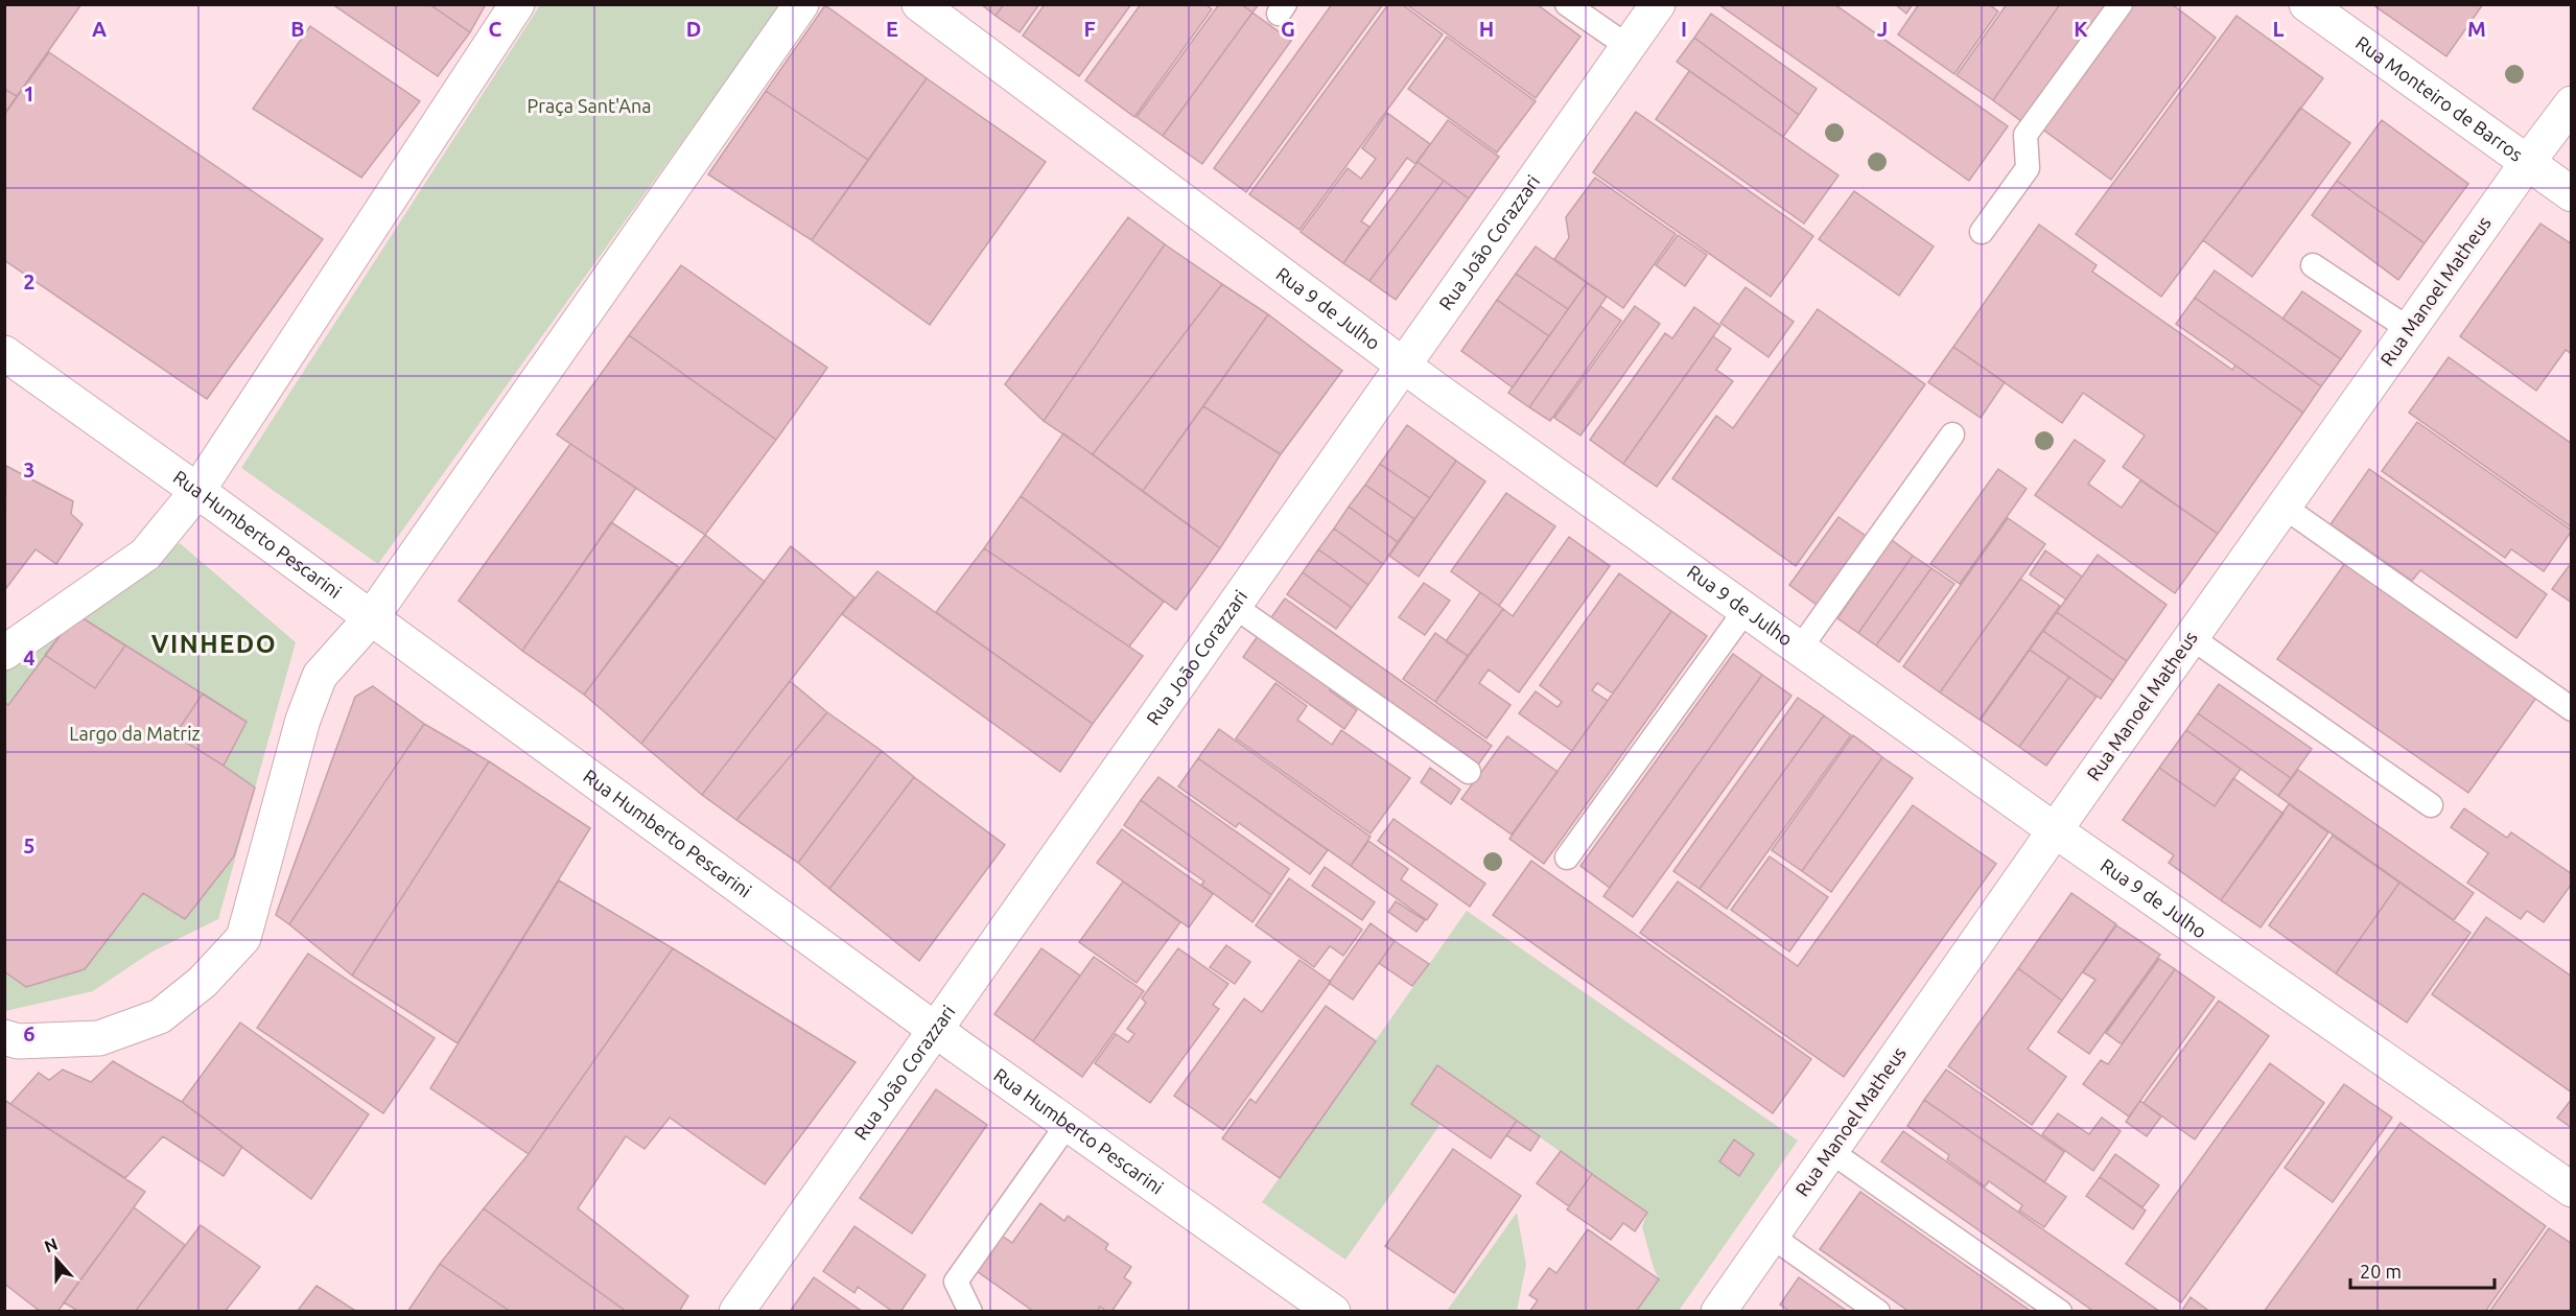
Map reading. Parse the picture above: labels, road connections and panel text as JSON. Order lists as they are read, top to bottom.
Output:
{
  "streets": {
    "street": [
      "Rua Monteiro de Barros",
      "Rua João Corazzari",
      "Rua Manoel Matheus",
      "Rua 9 de Julho",
      "Rua Humberto Pescarini"
    ]
  },
  "crossings": [
    ["Rua Monteiro de Barros", "Rua Manoel Matheus"],
    ["Rua João Corazzari", "Rua 9 de Julho"],
    ["Rua João Corazzari", "Rua Humberto Pescarini"],
    ["Rua Manoel Matheus", "Rua 9 de Julho"]
  ],
  "districts": ["VINHEDO"],
  "parks": ["Praça Sant'Ana", "Largo da Matriz"],
  "scale_bar": "20 m",
  "north": "top",
  "grid": {
    "columns": [
      "A",
      "B",
      "C",
      "D",
      "E",
      "F",
      "G",
      "H",
      "I",
      "J",
      "K",
      "L",
      "M"
    ],
    "rows": [
      "1",
      "2",
      "3",
      "4",
      "5",
      "6"
    ]
  }
}
